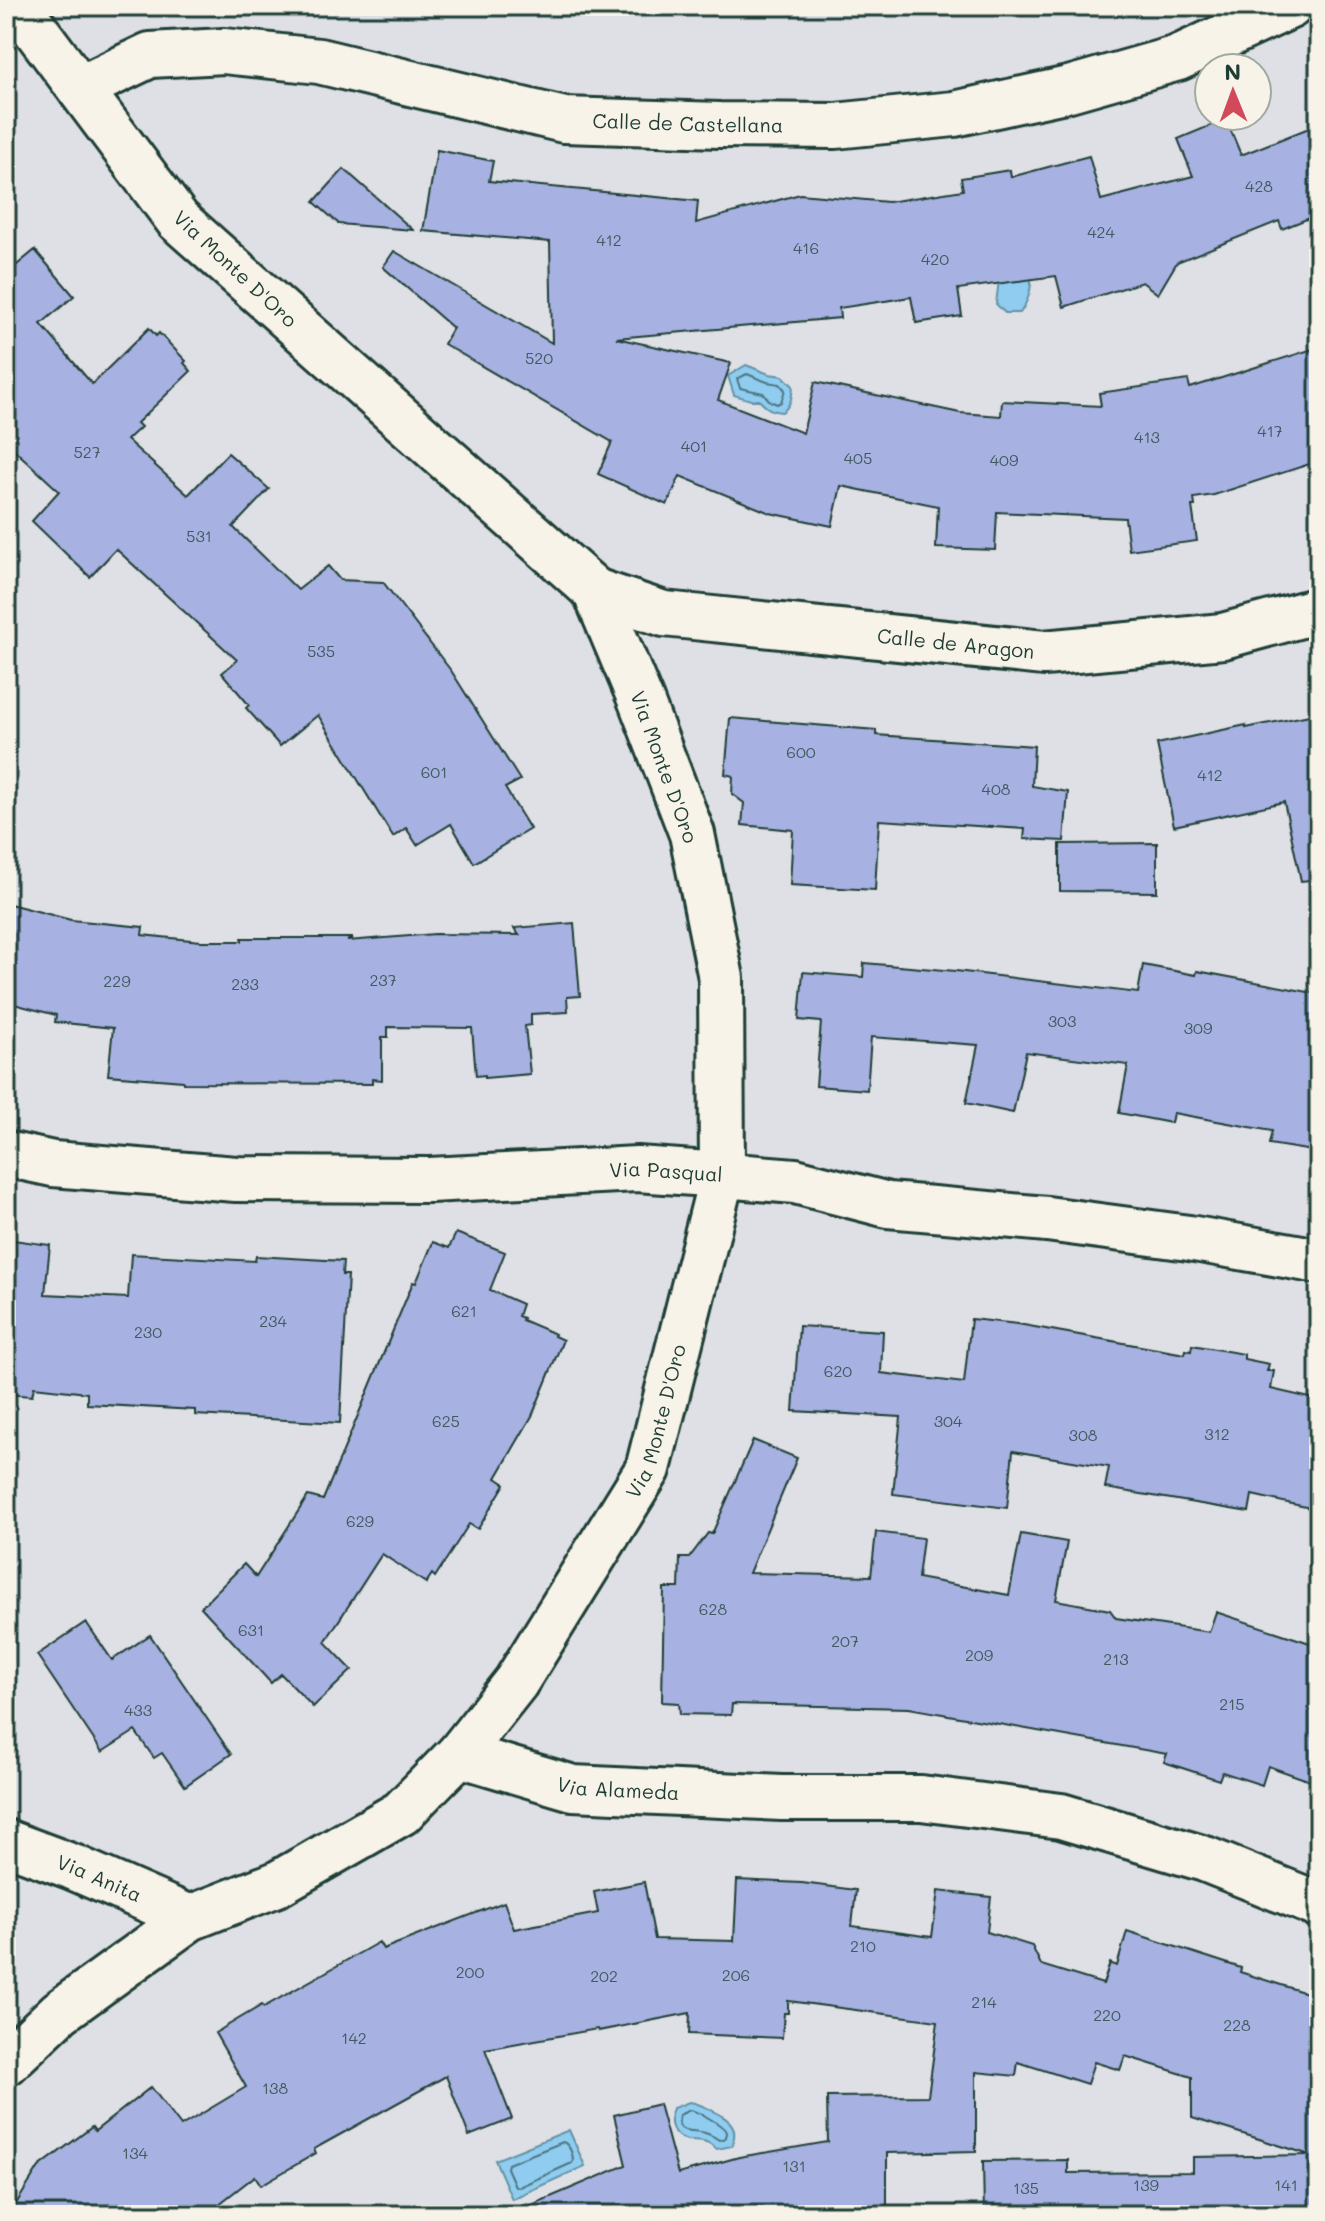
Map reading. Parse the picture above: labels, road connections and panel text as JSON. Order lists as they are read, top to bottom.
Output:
{
  "streets": {
    "street": [
      "Calle de Castellana",
      "Via Monte D'Oro",
      "Calle de Aragon",
      "Via Pasqual",
      "Via Alameda",
      "Via Anita"
    ]
  },
  "crossings": [
    ["Calle de Castellana", "Via Monte D'Oro"],
    ["Via Monte D'Oro", "Calle de Aragon"],
    ["Via Monte D'Oro", "Via Pasqual"],
    ["Via Monte D'Oro", "Via Alameda"]
  ],
  "house_numbers": [
    "428",
    "424",
    "412",
    "416",
    "420",
    "520",
    "417",
    "413",
    "401",
    "527",
    "405",
    "409",
    "531",
    "535",
    "600",
    "601",
    "412",
    "408",
    "237",
    "229",
    "233",
    "303",
    "309",
    "621",
    "234",
    "230",
    "620",
    "625",
    "304",
    "312",
    "308",
    "629",
    "628",
    "631",
    "207",
    "209",
    "213",
    "215",
    "433",
    "210",
    "200",
    "206",
    "202",
    "214",
    "220",
    "228",
    "142",
    "138",
    "134",
    "131",
    "139",
    "141",
    "135"
  ],
  "north": "top"
}
